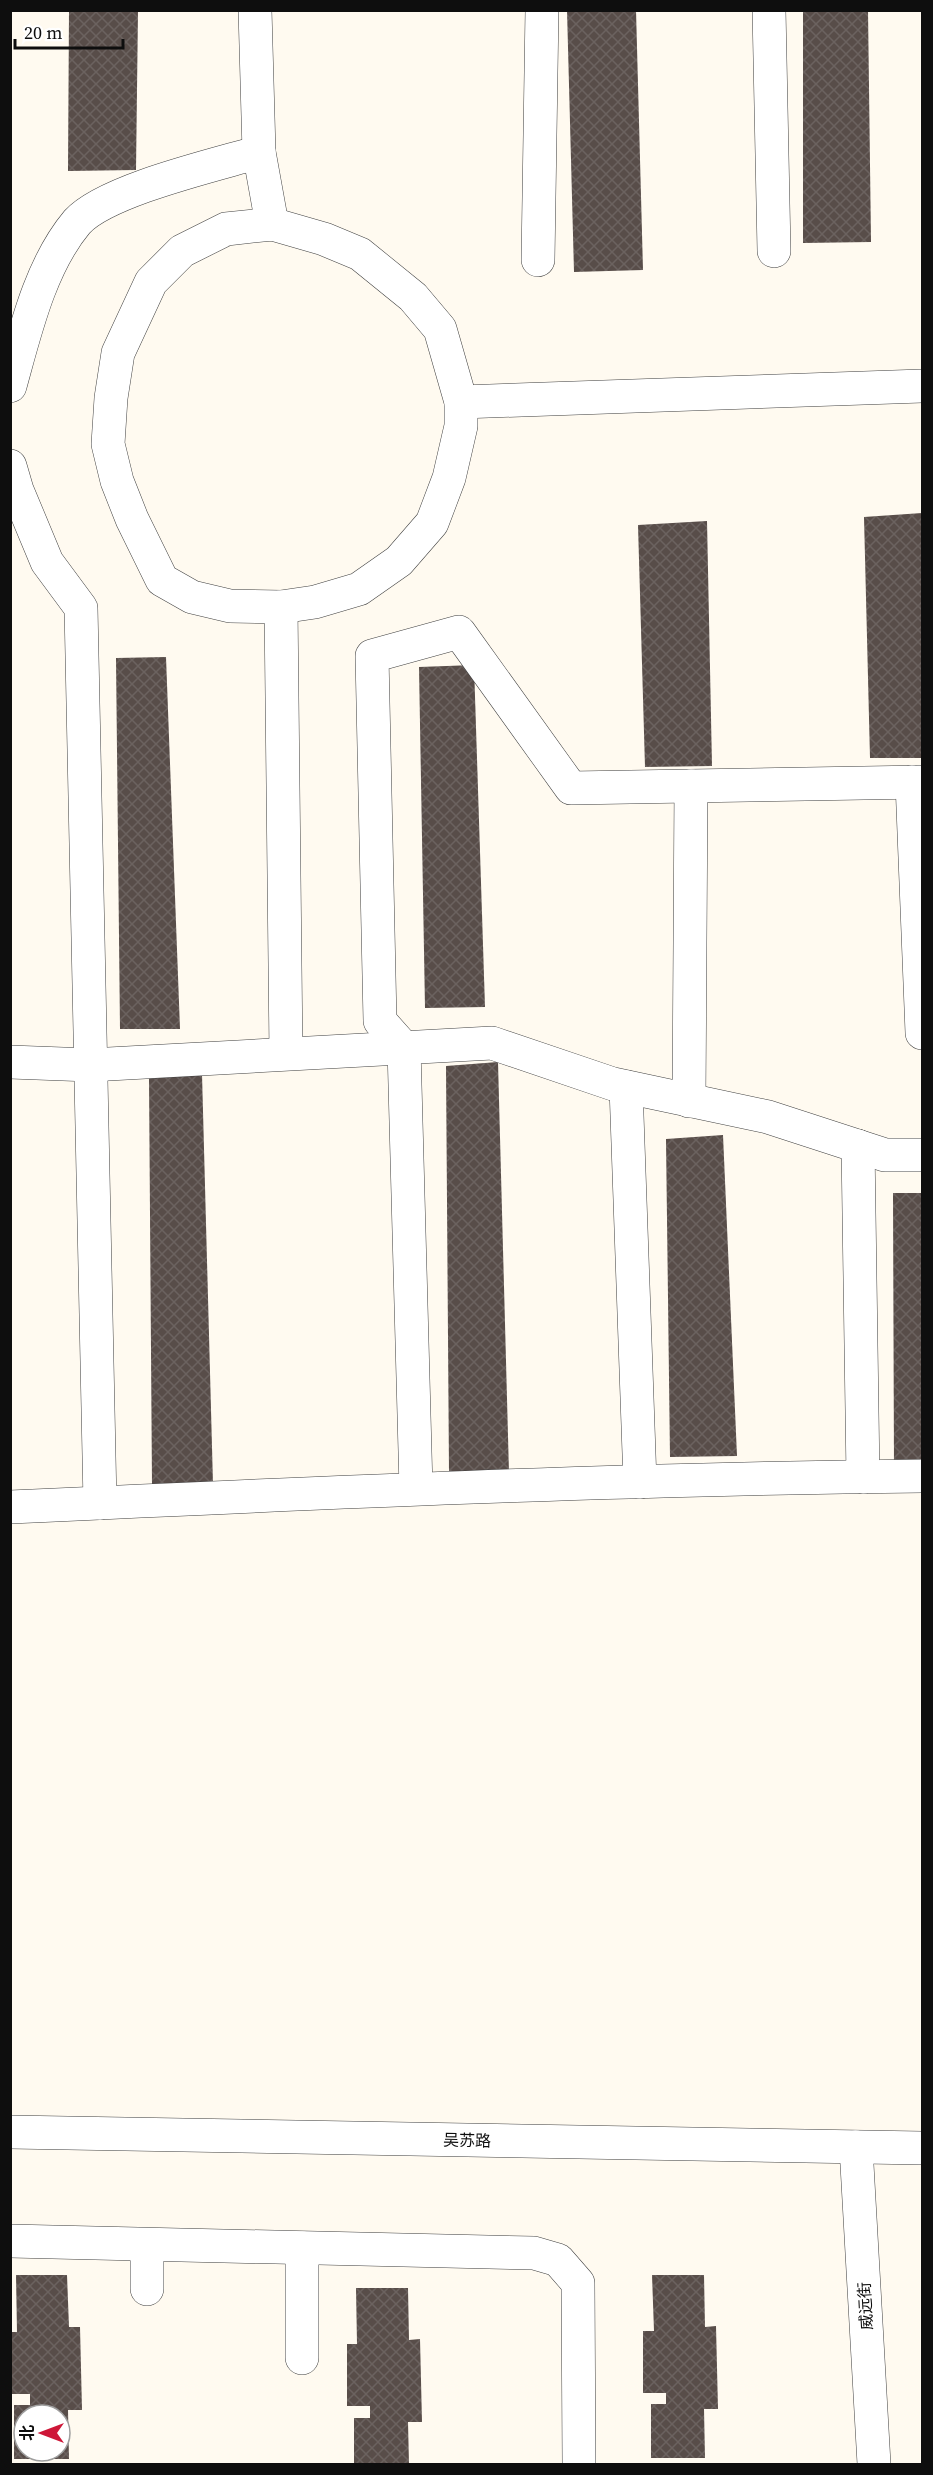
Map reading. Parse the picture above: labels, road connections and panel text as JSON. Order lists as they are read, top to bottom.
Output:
{
  "streets": {
    "street": ["吴苏路", "威远街"]
  },
  "crossings": [
    ["吴苏路", "威远街"]
  ],
  "scale_bar": "20 m",
  "north": "left"
}
